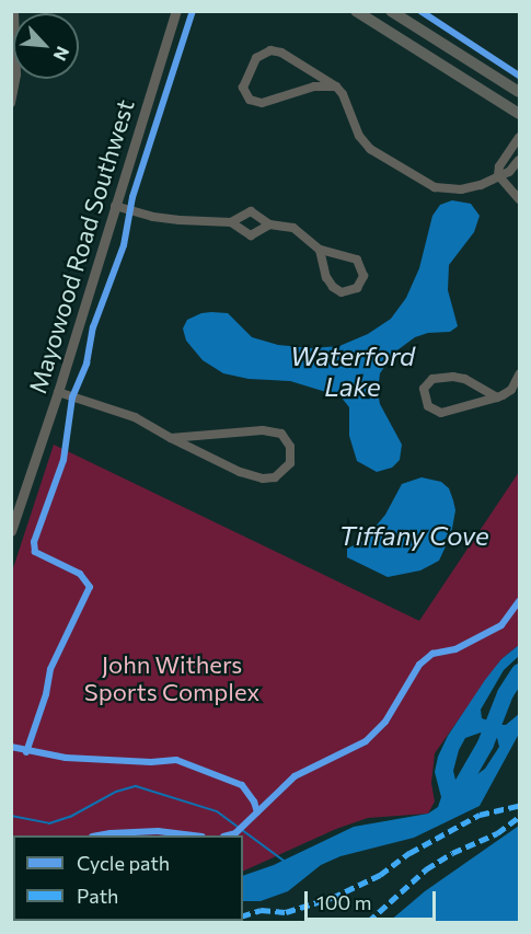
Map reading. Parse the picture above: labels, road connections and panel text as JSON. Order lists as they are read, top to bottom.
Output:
{
  "streets": {
    "street": ["Mayowood Road Southwest"]
  },
  "water": ["Waterford Lake", "Tiffany Cove"],
  "parks": ["John Withers Sports Complex"],
  "legend": ["Cycle path", "Path"],
  "scale_bar": "100 m",
  "north": "bottom right"
}
